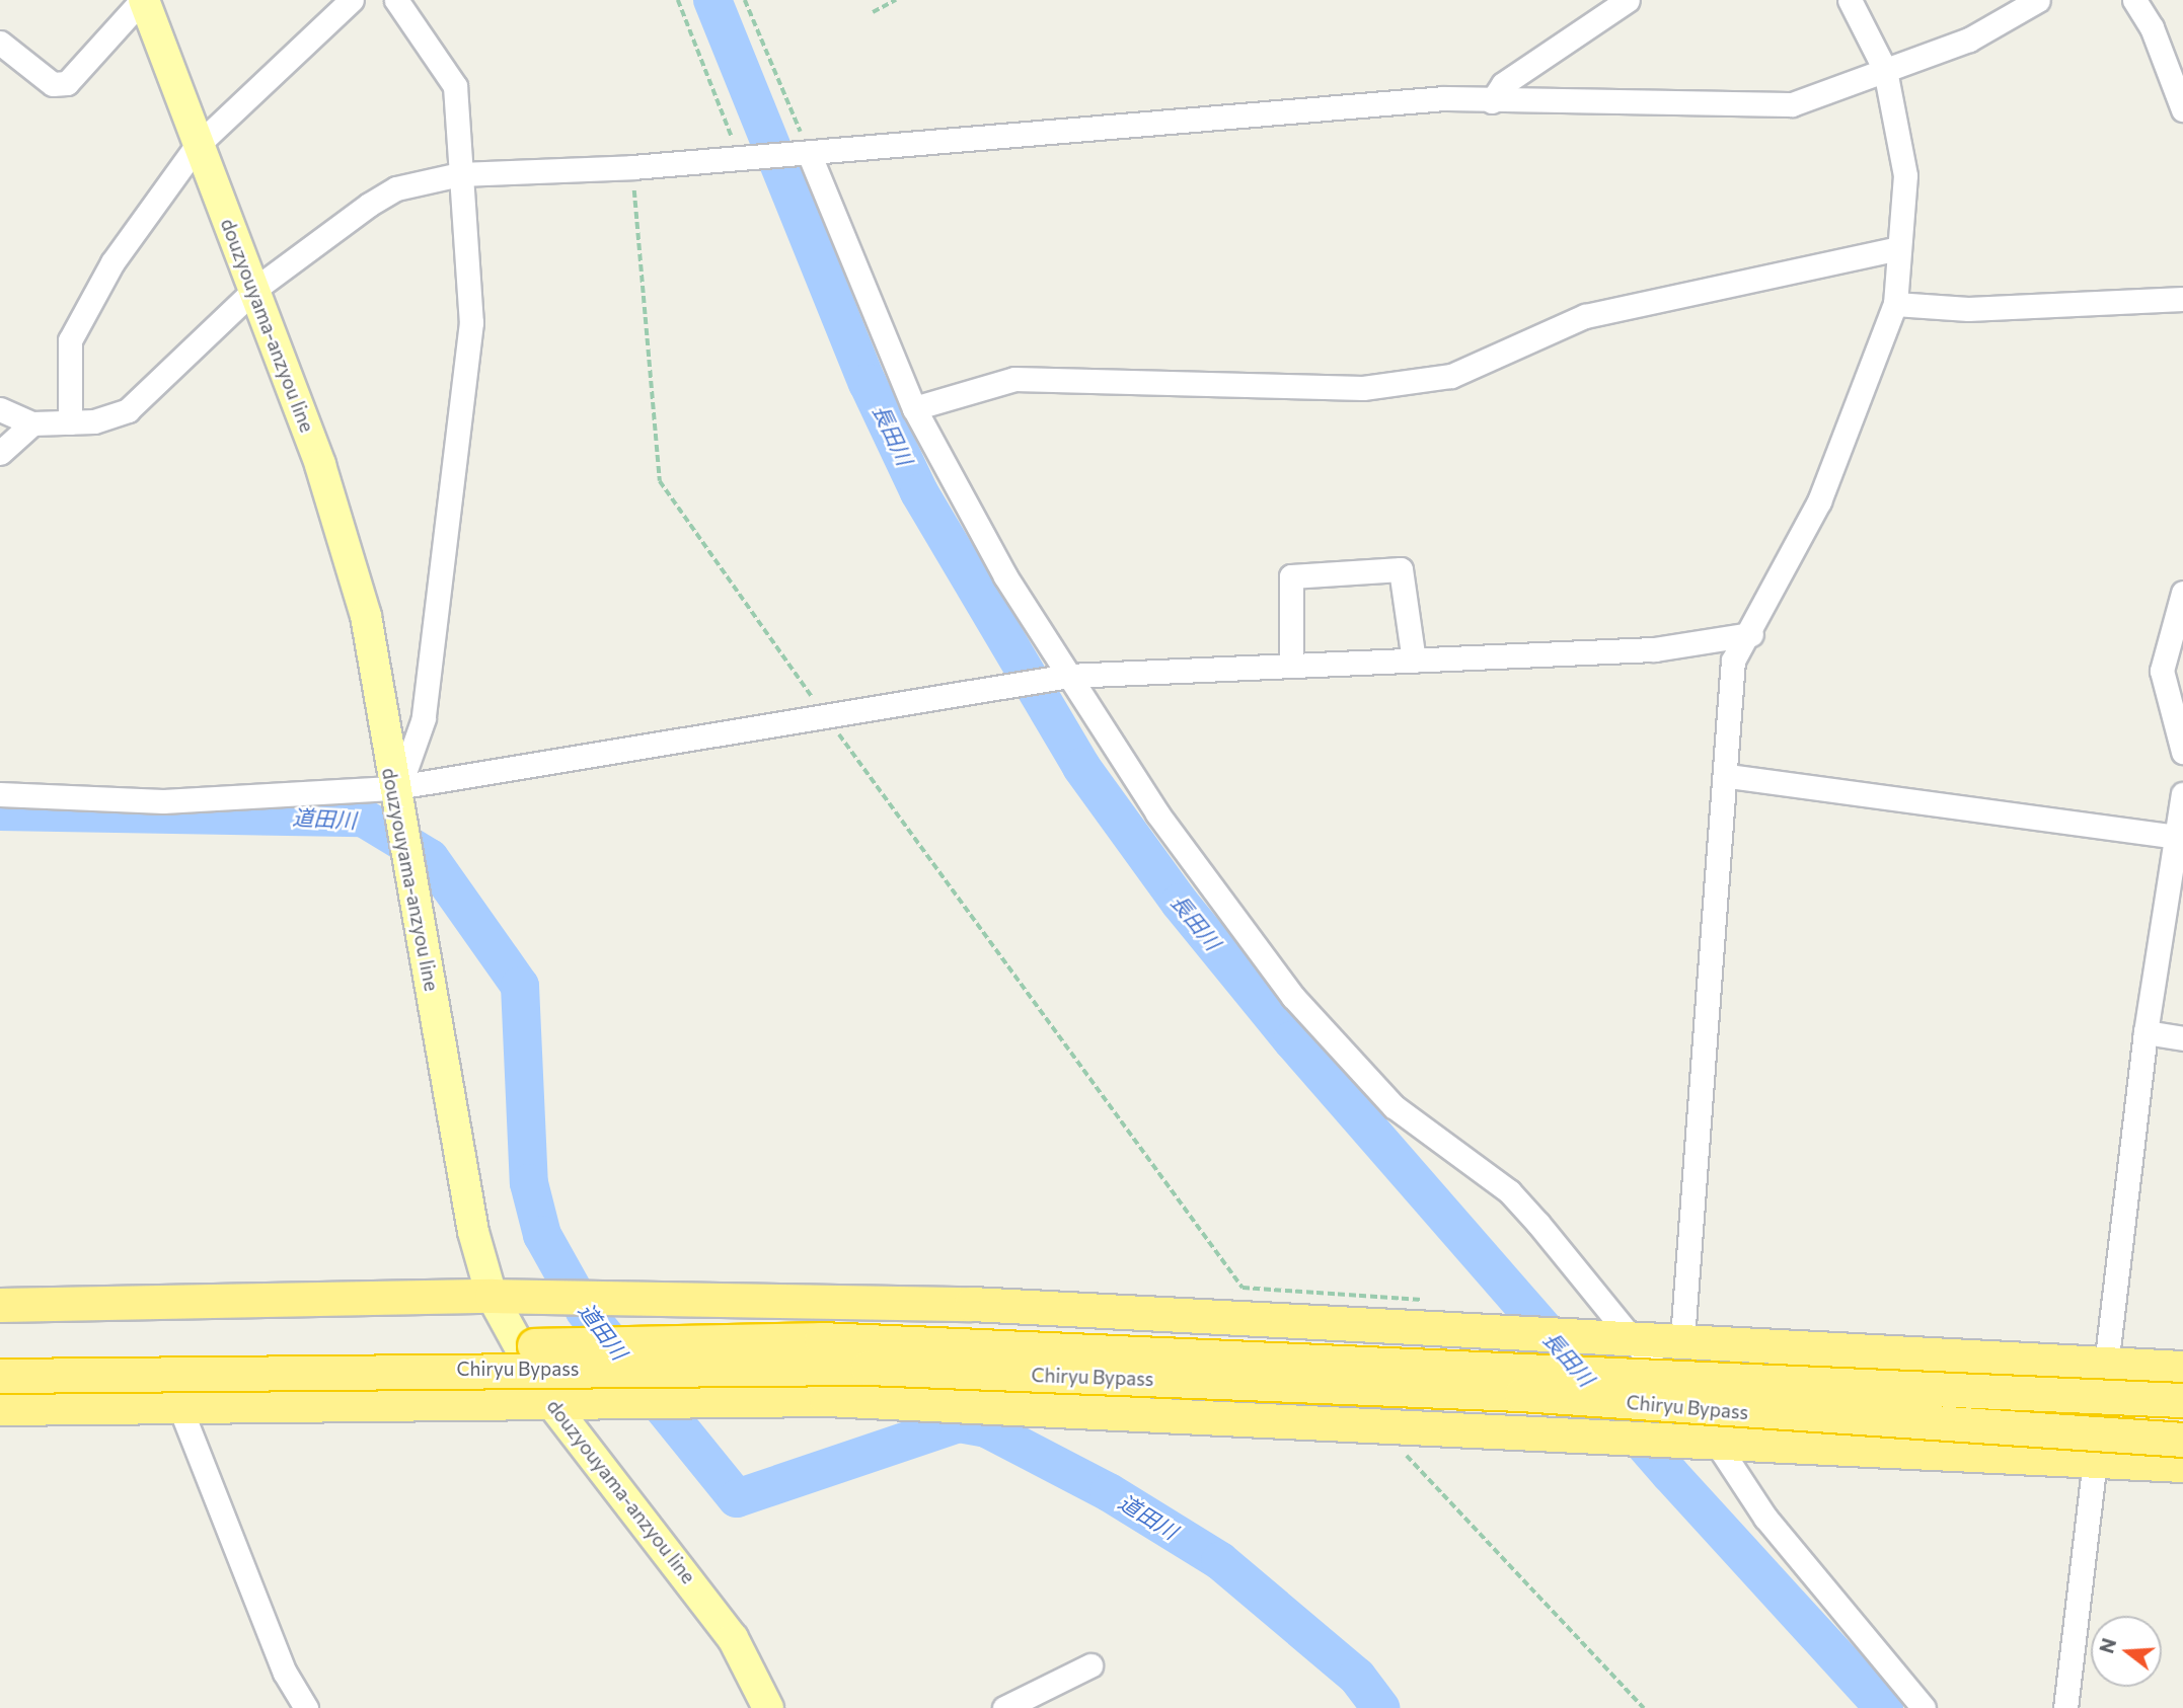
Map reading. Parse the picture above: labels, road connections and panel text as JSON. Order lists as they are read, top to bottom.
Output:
{
  "streets": {
    "highway": ["Chiryu Bypass"],
    "main road": ["douzyouyama-anzyou line"]
  },
  "water": ["長田川", "道田川"],
  "north": "left"
}
